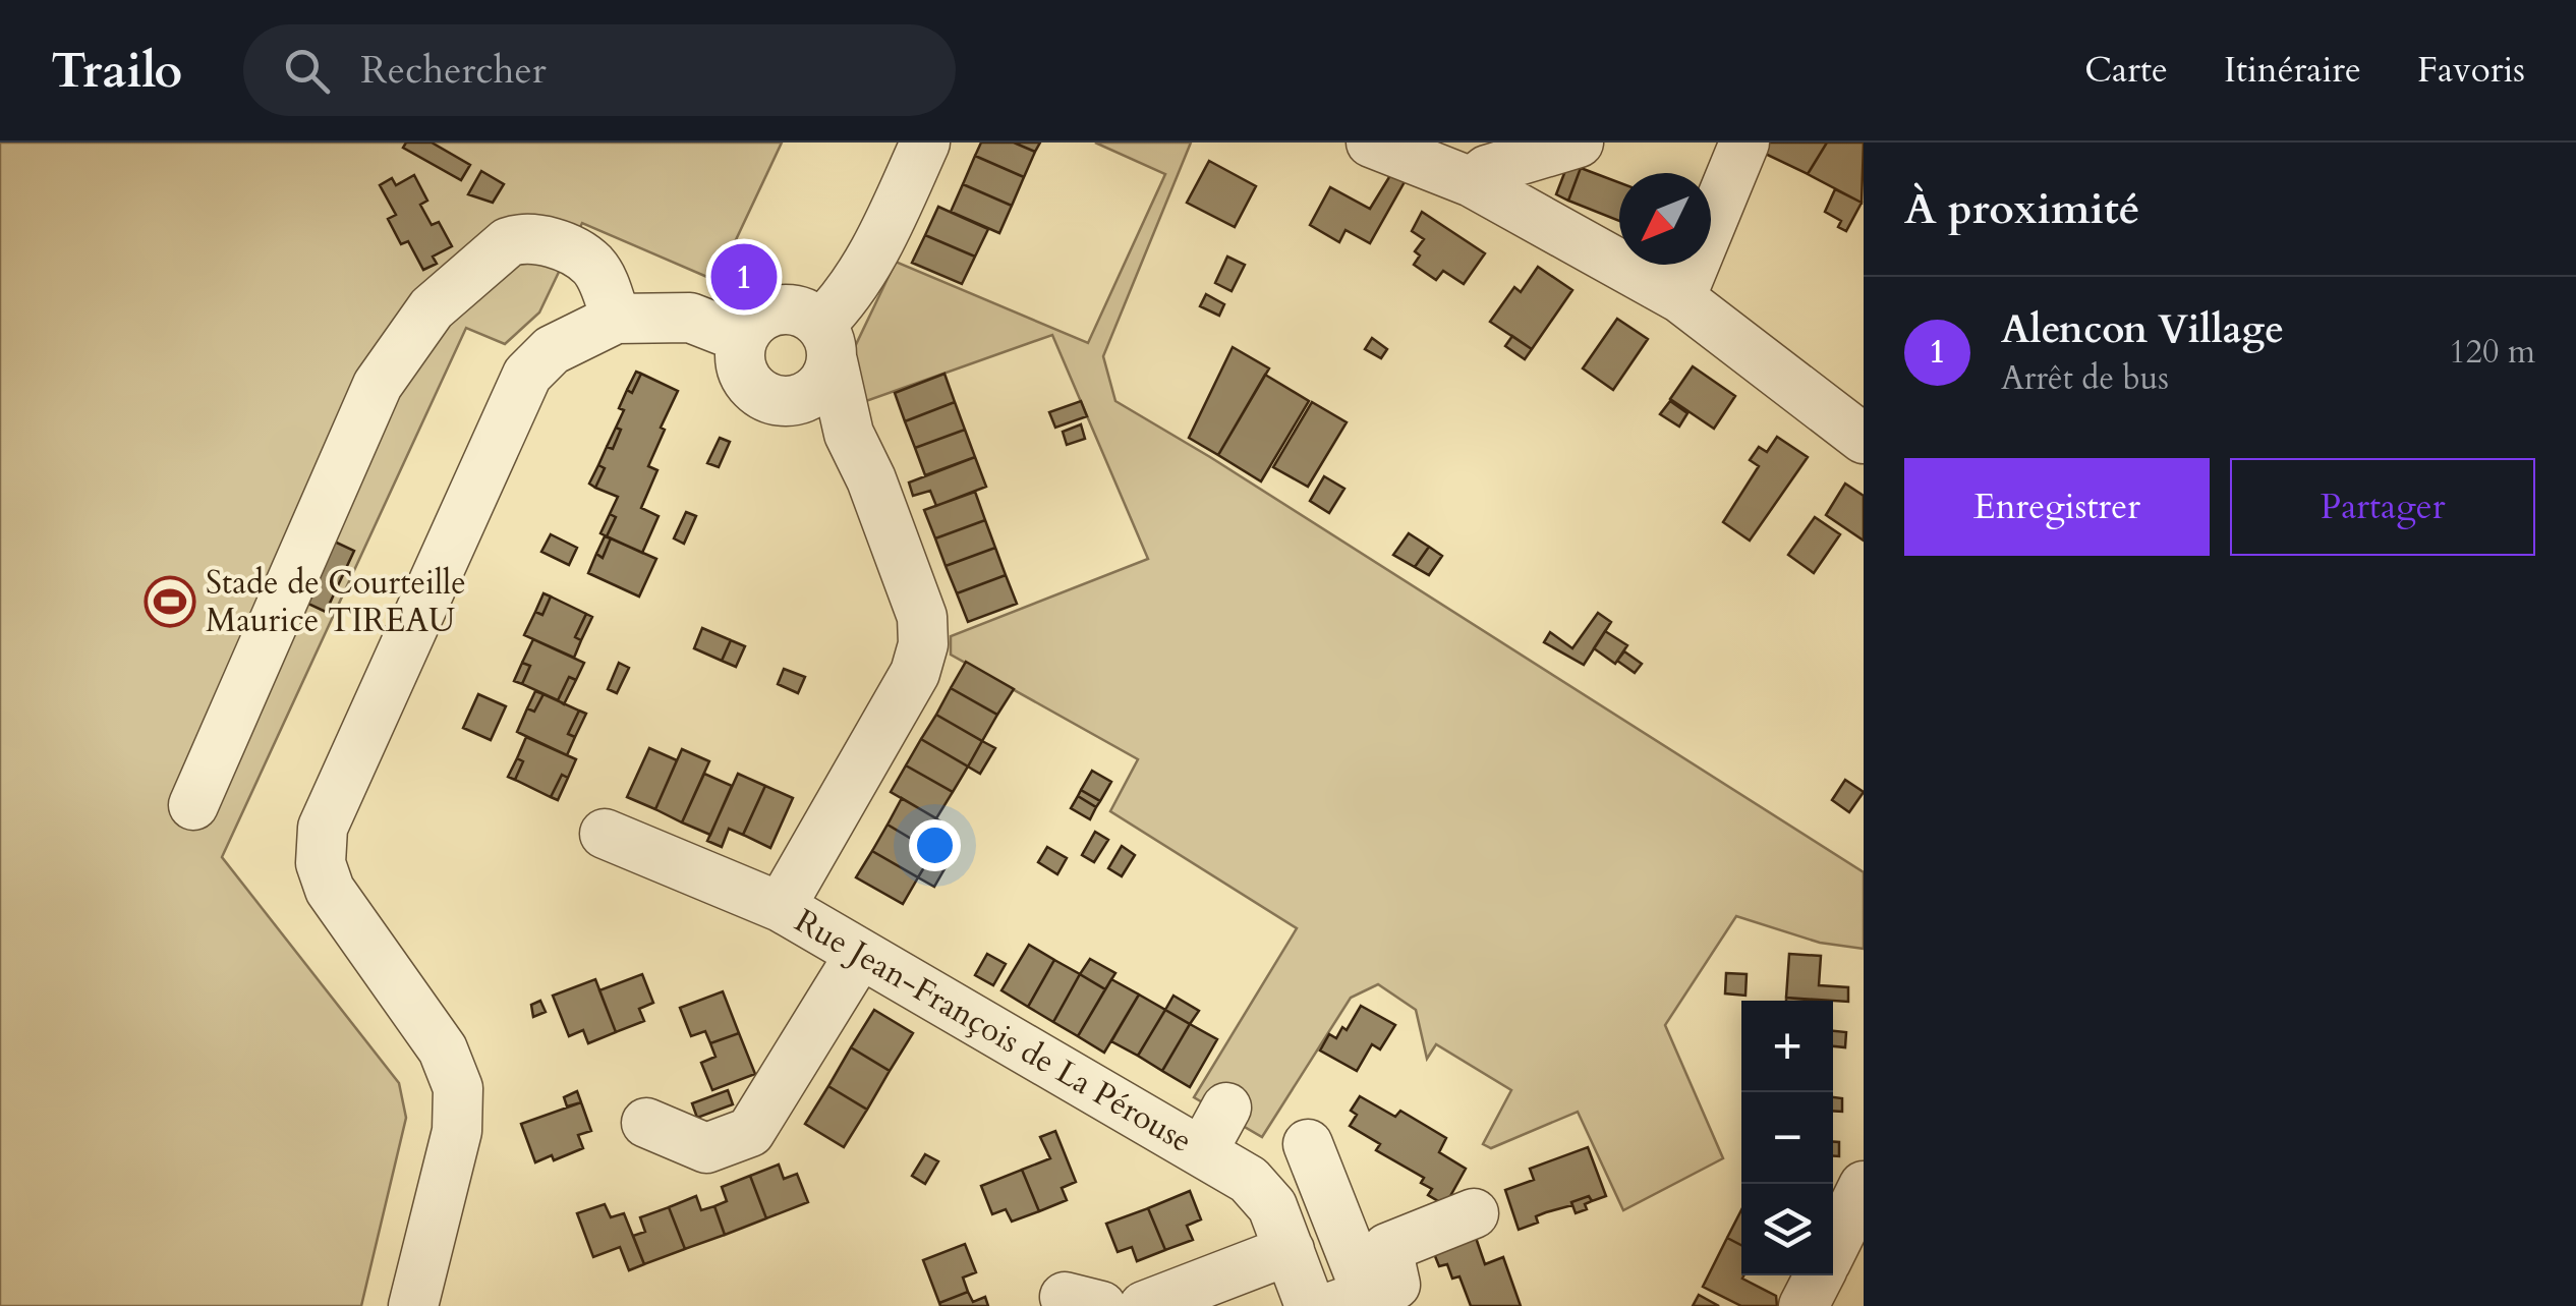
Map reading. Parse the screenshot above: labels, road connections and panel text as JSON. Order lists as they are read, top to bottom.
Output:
{
  "streets": {
    "street": ["Rue Jean-François de La Pérouse"]
  },
  "places": {
    "sports": ["Stade de Courteille Maurice TIREAU"]
  },
  "north": "bottom left",
  "page": {
    "header": "Trailo",
    "search": "Rechercher",
    "nav": ["Carte", "Itinéraire", "Favoris"],
    "heading": "À proximité",
    "pins": "1",
    "list": [
      {
        "mark": "1",
        "name": "Alencon Village",
        "note": "Arrêt de bus",
        "value": "120 m"
      }
    ],
    "buttons": ["Enregistrer", "Partager"],
    "map_buttons": ["+", "−"]
  }
}
